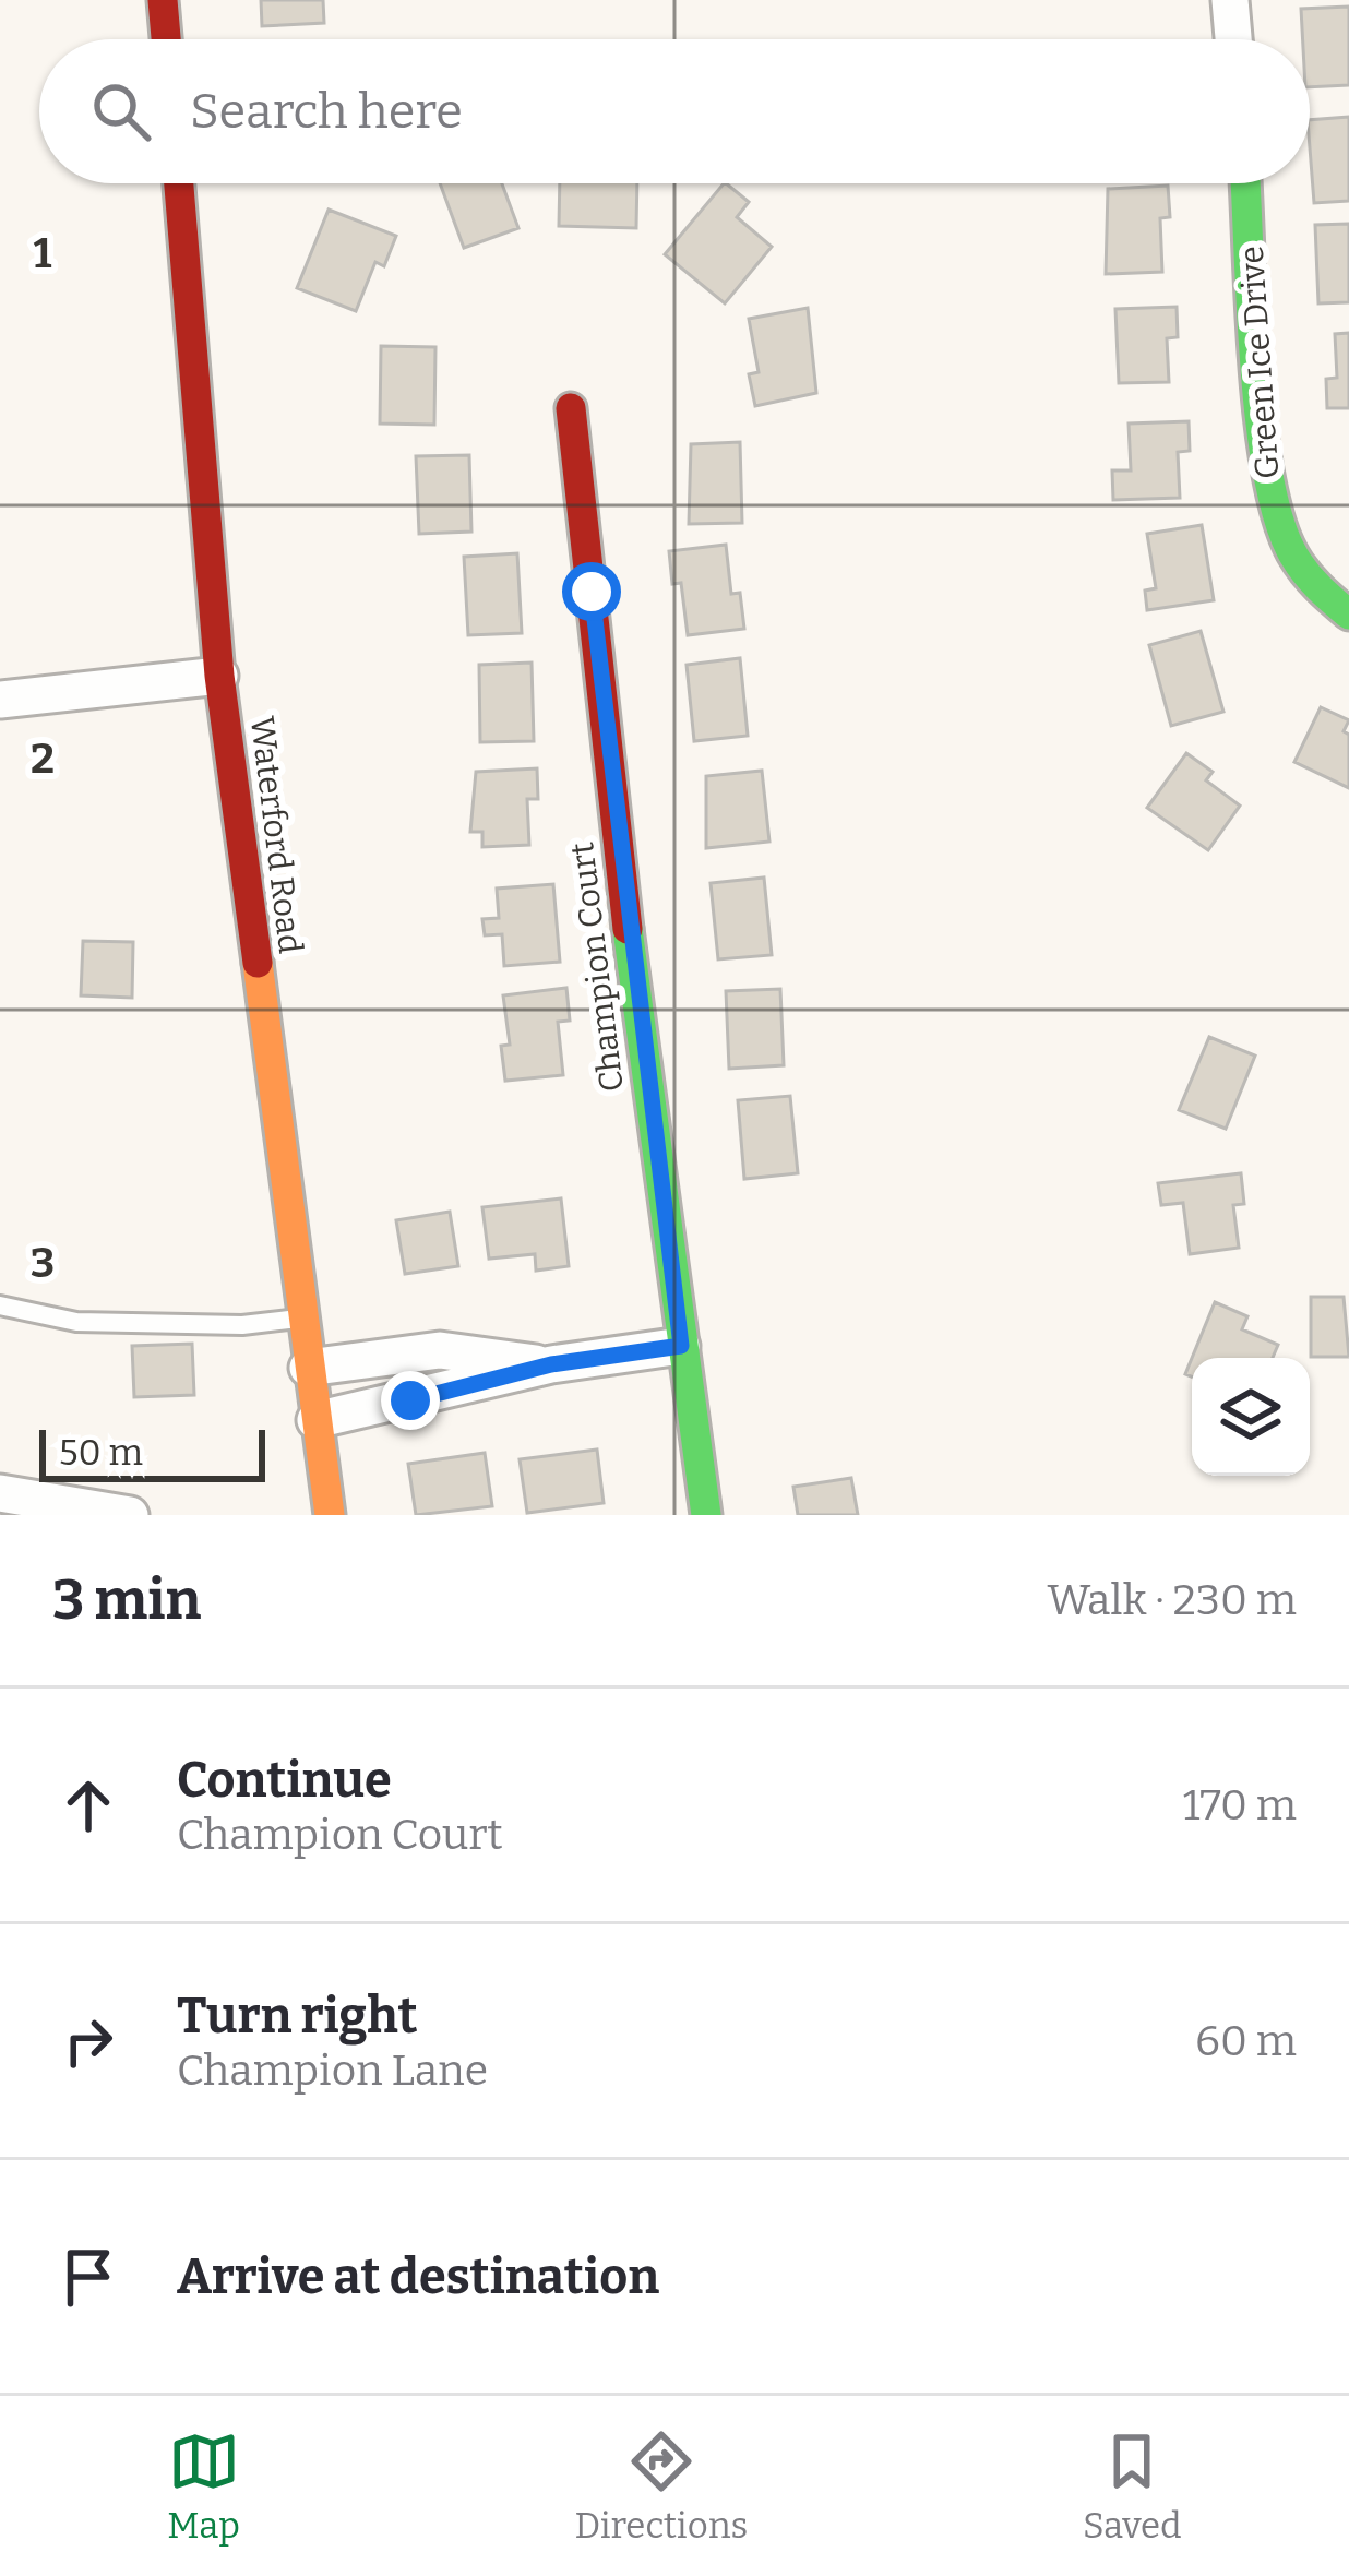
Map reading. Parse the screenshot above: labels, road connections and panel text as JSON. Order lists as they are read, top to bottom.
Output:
{
  "streets": {
    "street": ["Green Ice Drive", "Waterford Road", "Champion Court"]
  },
  "scale_bar": "50 m",
  "page": {
    "search": "Search here",
    "scale": "50 m",
    "heading": ["3 min", "Walk · 230 m"],
    "list": [
      ["Continue", "Champion Court", "170 m"],
      ["Turn right", "Champion Lane", "60 m"],
      "Arrive at destination"
    ],
    "nav": ["Map", "Directions", "Saved"]
  },
  "grid": {
    "rows": ["1", "2", "3"]
  }
}
